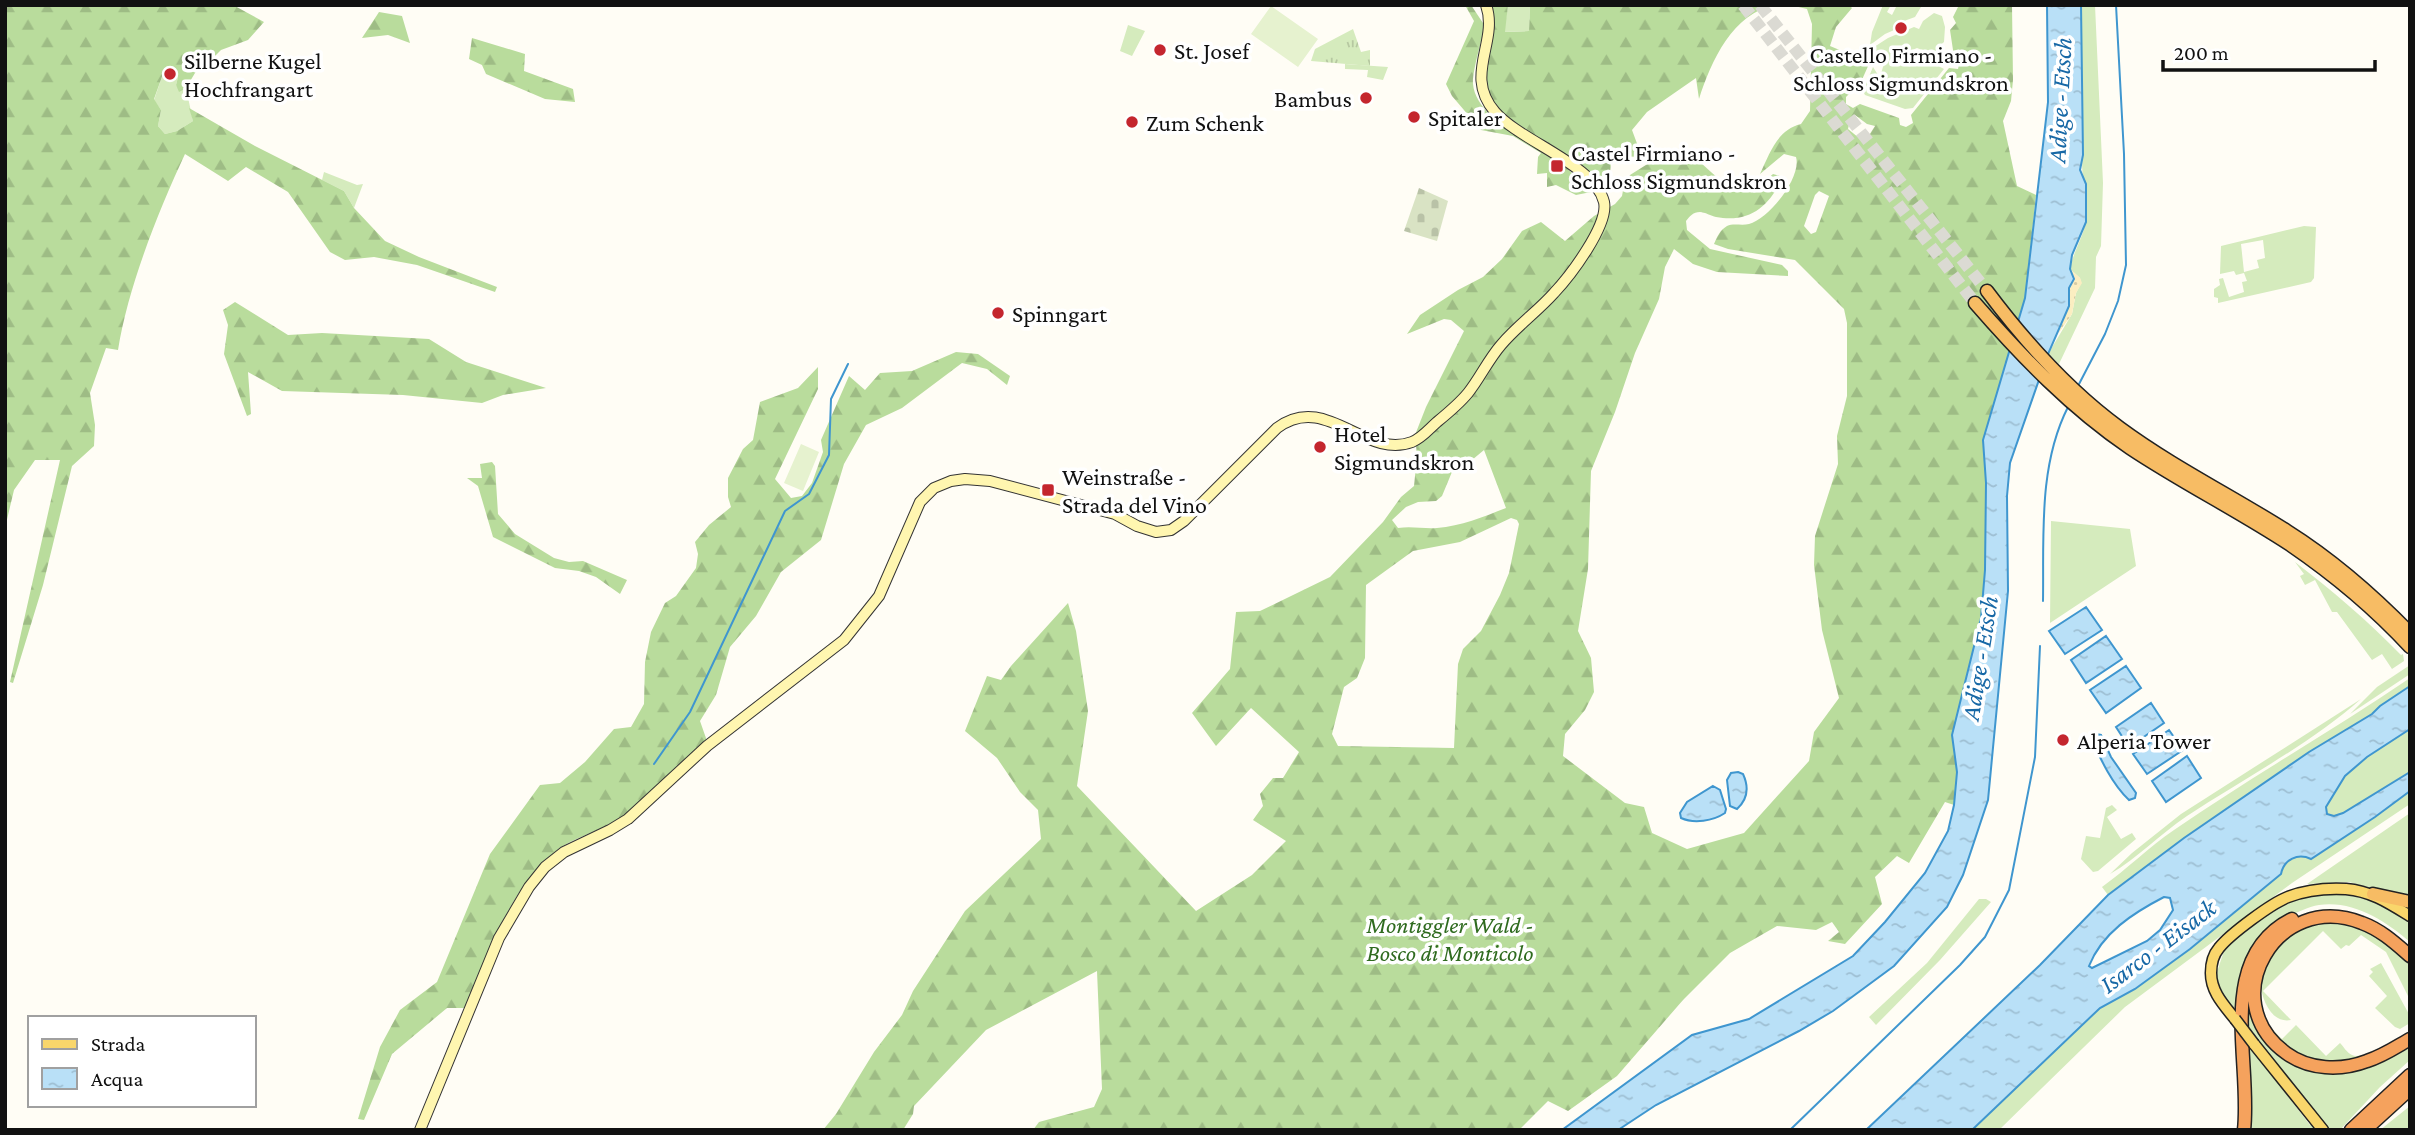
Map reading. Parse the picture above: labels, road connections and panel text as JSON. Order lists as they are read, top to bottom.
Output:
{
  "water": ["Adige - Etsch", "Isarco - Eisack"],
  "parks": ["Montiggler Wald - Bosco di Monticolo"],
  "places": {
    "other": [
      "Castello Firmiano - Schloss Sigmundskron",
      "St. Josef",
      "Silberne Kugel Hochfrangart",
      "Bambus",
      "Spitaler",
      "Zum Schenk",
      "Spinngart",
      "Hotel Sigmundskron",
      "Alperia Tower"
    ],
    "transit": ["Castel Firmiano - Schloss Sigmundskron", "Weinstraße - Strada del Vino"]
  },
  "legend": ["Strada", "Acqua"],
  "scale_bar": "200 m"
}
